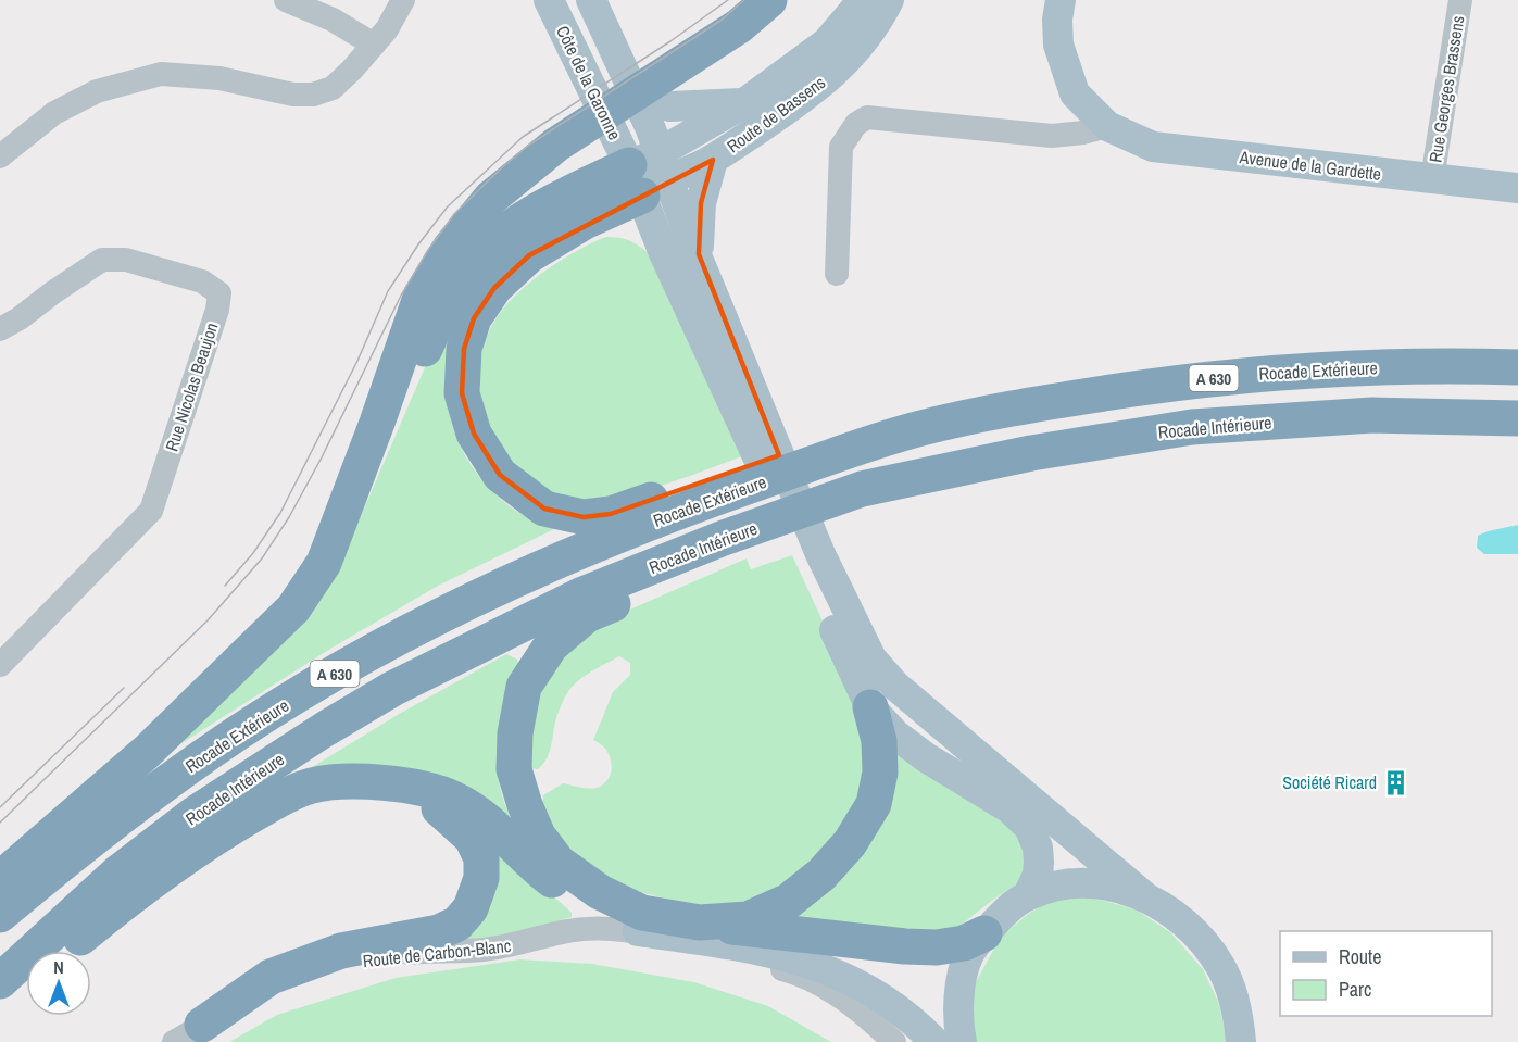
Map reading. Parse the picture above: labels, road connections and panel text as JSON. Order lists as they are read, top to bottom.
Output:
{
  "streets": {
    "highway": ["Rocade Extérieure", "A 630", "Rocade Intérieure"],
    "main road": ["Côte de la Garonne", "Route de Bassens", "Avenue de la Gardette"],
    "street": ["Rue Georges Brassens", "Rue Nicolas Beaujon", "Route de Carbon-Blanc"]
  },
  "crossings": [
    ["Côte de la Garonne", "Route de Bassens"],
    ["Rue Georges Brassens", "Avenue de la Gardette"]
  ],
  "places": {
    "building": ["Société Ricard"]
  },
  "legend": ["Route", "Parc"],
  "north": "top"
}
